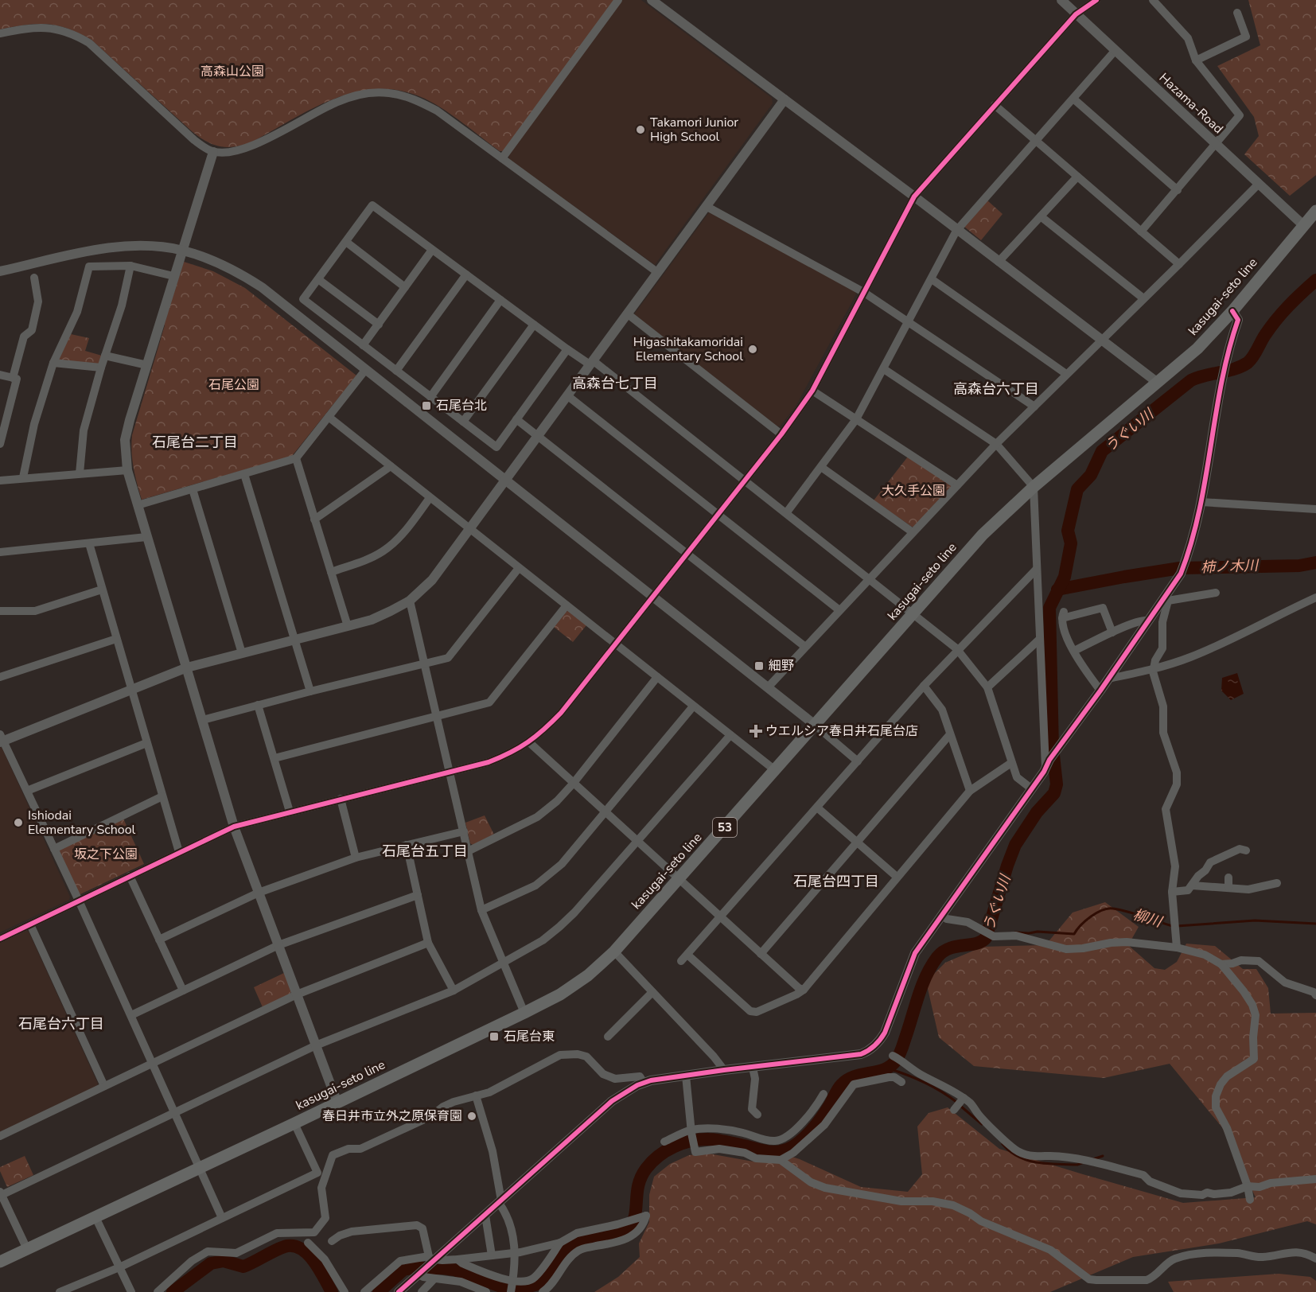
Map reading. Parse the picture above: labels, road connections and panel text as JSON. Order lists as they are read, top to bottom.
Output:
{
  "streets": {
    "main road": ["kasugai-seto line", "53"],
    "street": ["Hazama-Road"]
  },
  "crossings": [
    ["Hazama-Road", "kasugai-seto line"]
  ],
  "districts": [
    "高森台七丁目",
    "高森台六丁目",
    "石尾台二丁目",
    "石尾台五丁目",
    "石尾台四丁目",
    "石尾台六丁目"
  ],
  "water": ["うぐい川", "柿ノ木川", "柳川"],
  "parks": [
    "高森山公園",
    "石尾公園",
    "大久手公園",
    "坂之下公園"
  ],
  "places": {
    "other": [
      "Takamori Junior High School",
      "Higashitakamoridai Elementary School",
      "Ishiodai Elementary School",
      "春日井市立外之原保育園"
    ],
    "transit": ["石尾台北", "細野", "石尾台東"],
    "health": ["ウエルシア春日井石尾台店"]
  }
}
